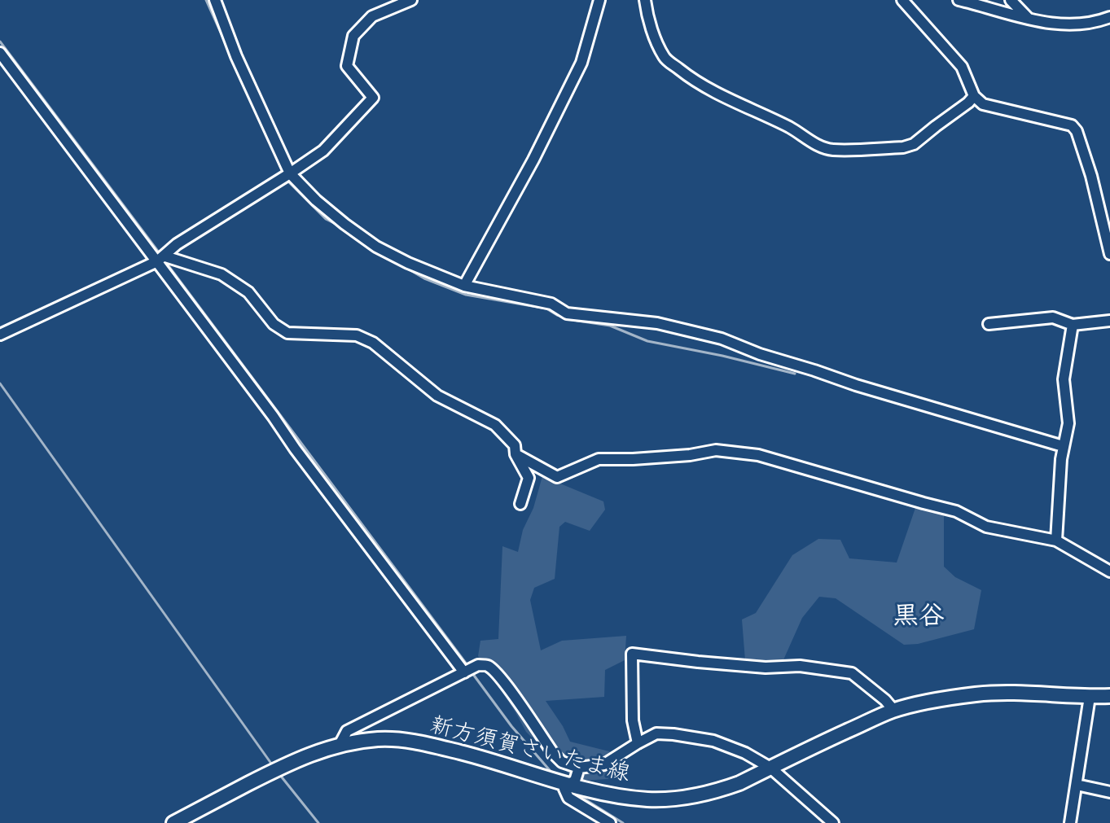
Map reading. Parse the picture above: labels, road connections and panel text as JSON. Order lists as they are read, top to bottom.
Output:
{
  "streets": {
    "main road": ["新方須賀さいたま線"]
  },
  "districts": ["黒谷"]
}
